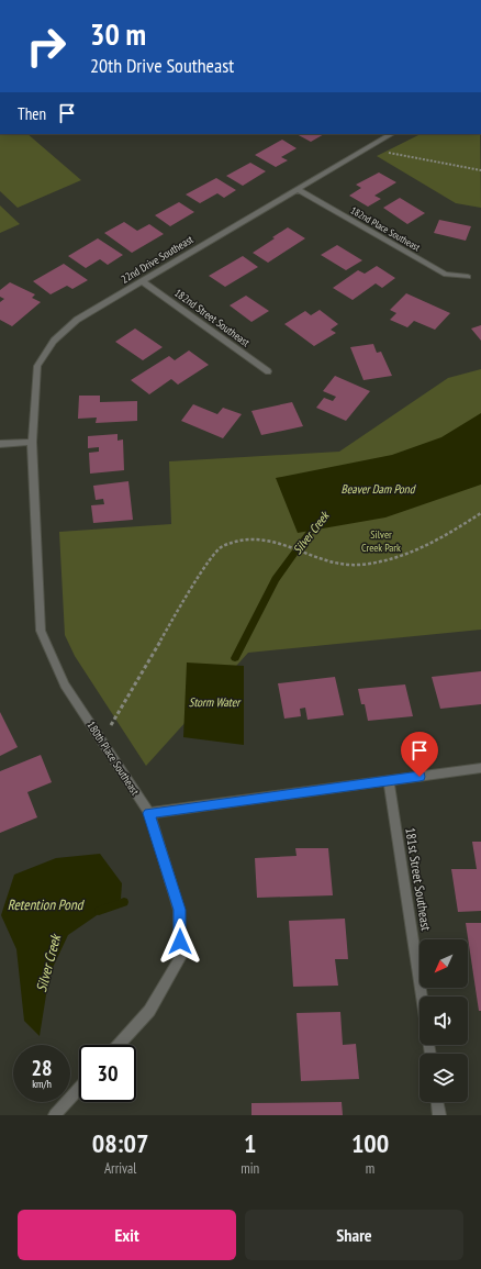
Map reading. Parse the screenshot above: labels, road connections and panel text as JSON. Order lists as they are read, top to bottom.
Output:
{
  "streets": {
    "street": [
      "182nd Place Southeast",
      "22nd Drive Southeast",
      "182nd Street Southeast",
      "180th Place Southeast",
      "181st Street Southeast"
    ]
  },
  "crossings": [
    ["182nd Place Southeast", "22nd Drive Southeast"],
    ["22nd Drive Southeast", "182nd Street Southeast"],
    ["22nd Drive Southeast", "180th Place Southeast"]
  ],
  "water": [
    "Beaver Dam Pond",
    "Silver Creek",
    "Storm Water",
    "Retention Pond"
  ],
  "parks": ["Silver Creek Park"],
  "north": "bottom left",
  "page": {
    "turn": ["30 m", "20th Drive Southeast"],
    "then": "Then",
    "speed": "28 km/h",
    "limit": "30",
    "eta": [
      "08:07",
      "Arrival",
      "1",
      "min",
      "100",
      "m"
    ],
    "buttons": ["Exit", "Share"]
  }
}
